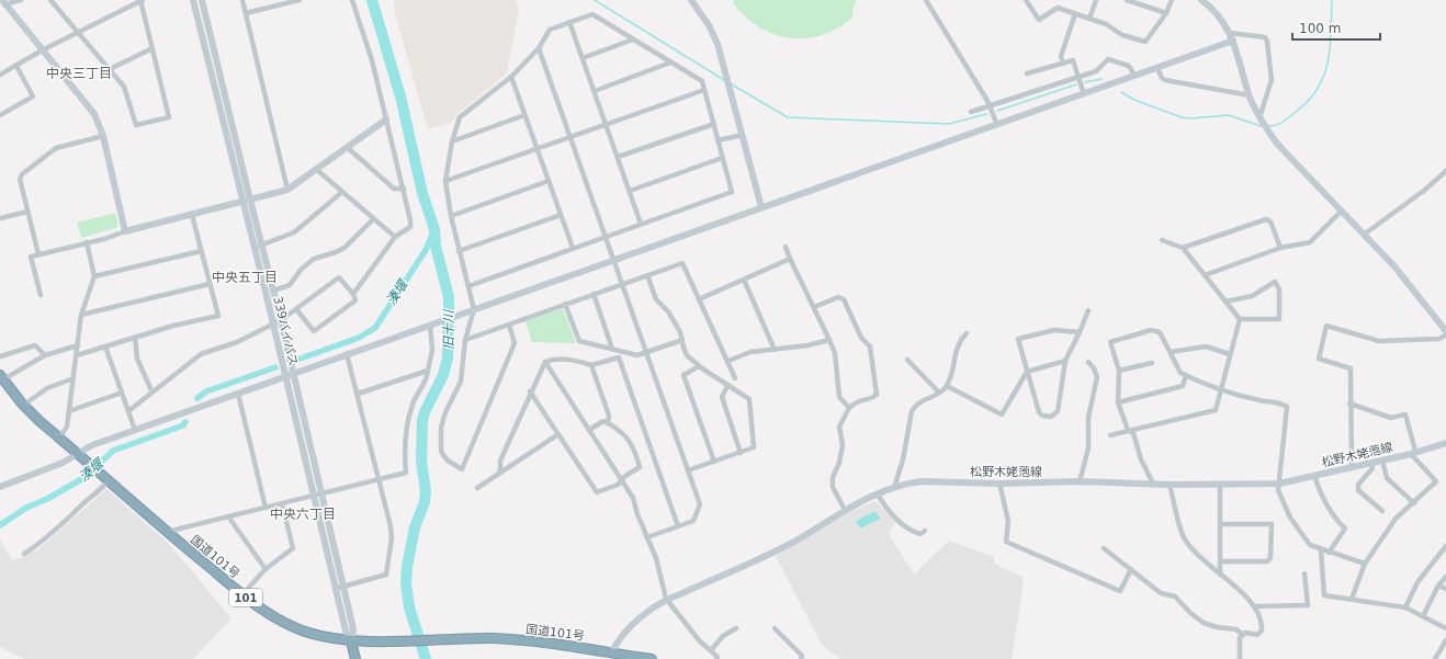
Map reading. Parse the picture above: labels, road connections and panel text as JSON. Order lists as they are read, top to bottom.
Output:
{
  "streets": {
    "highway": ["国道101号", "101"],
    "street": ["339バイパス", "松野木姥萢線"]
  },
  "crossings": [
    ["339バイパス", "国道101号"],
    ["松野木姥萢線", "国道101号"]
  ],
  "districts": ["中央三丁目", "中央五丁目", "中央六丁目"],
  "water": ["湊堰", "旧十川"],
  "scale_bar": "100 m"
}
